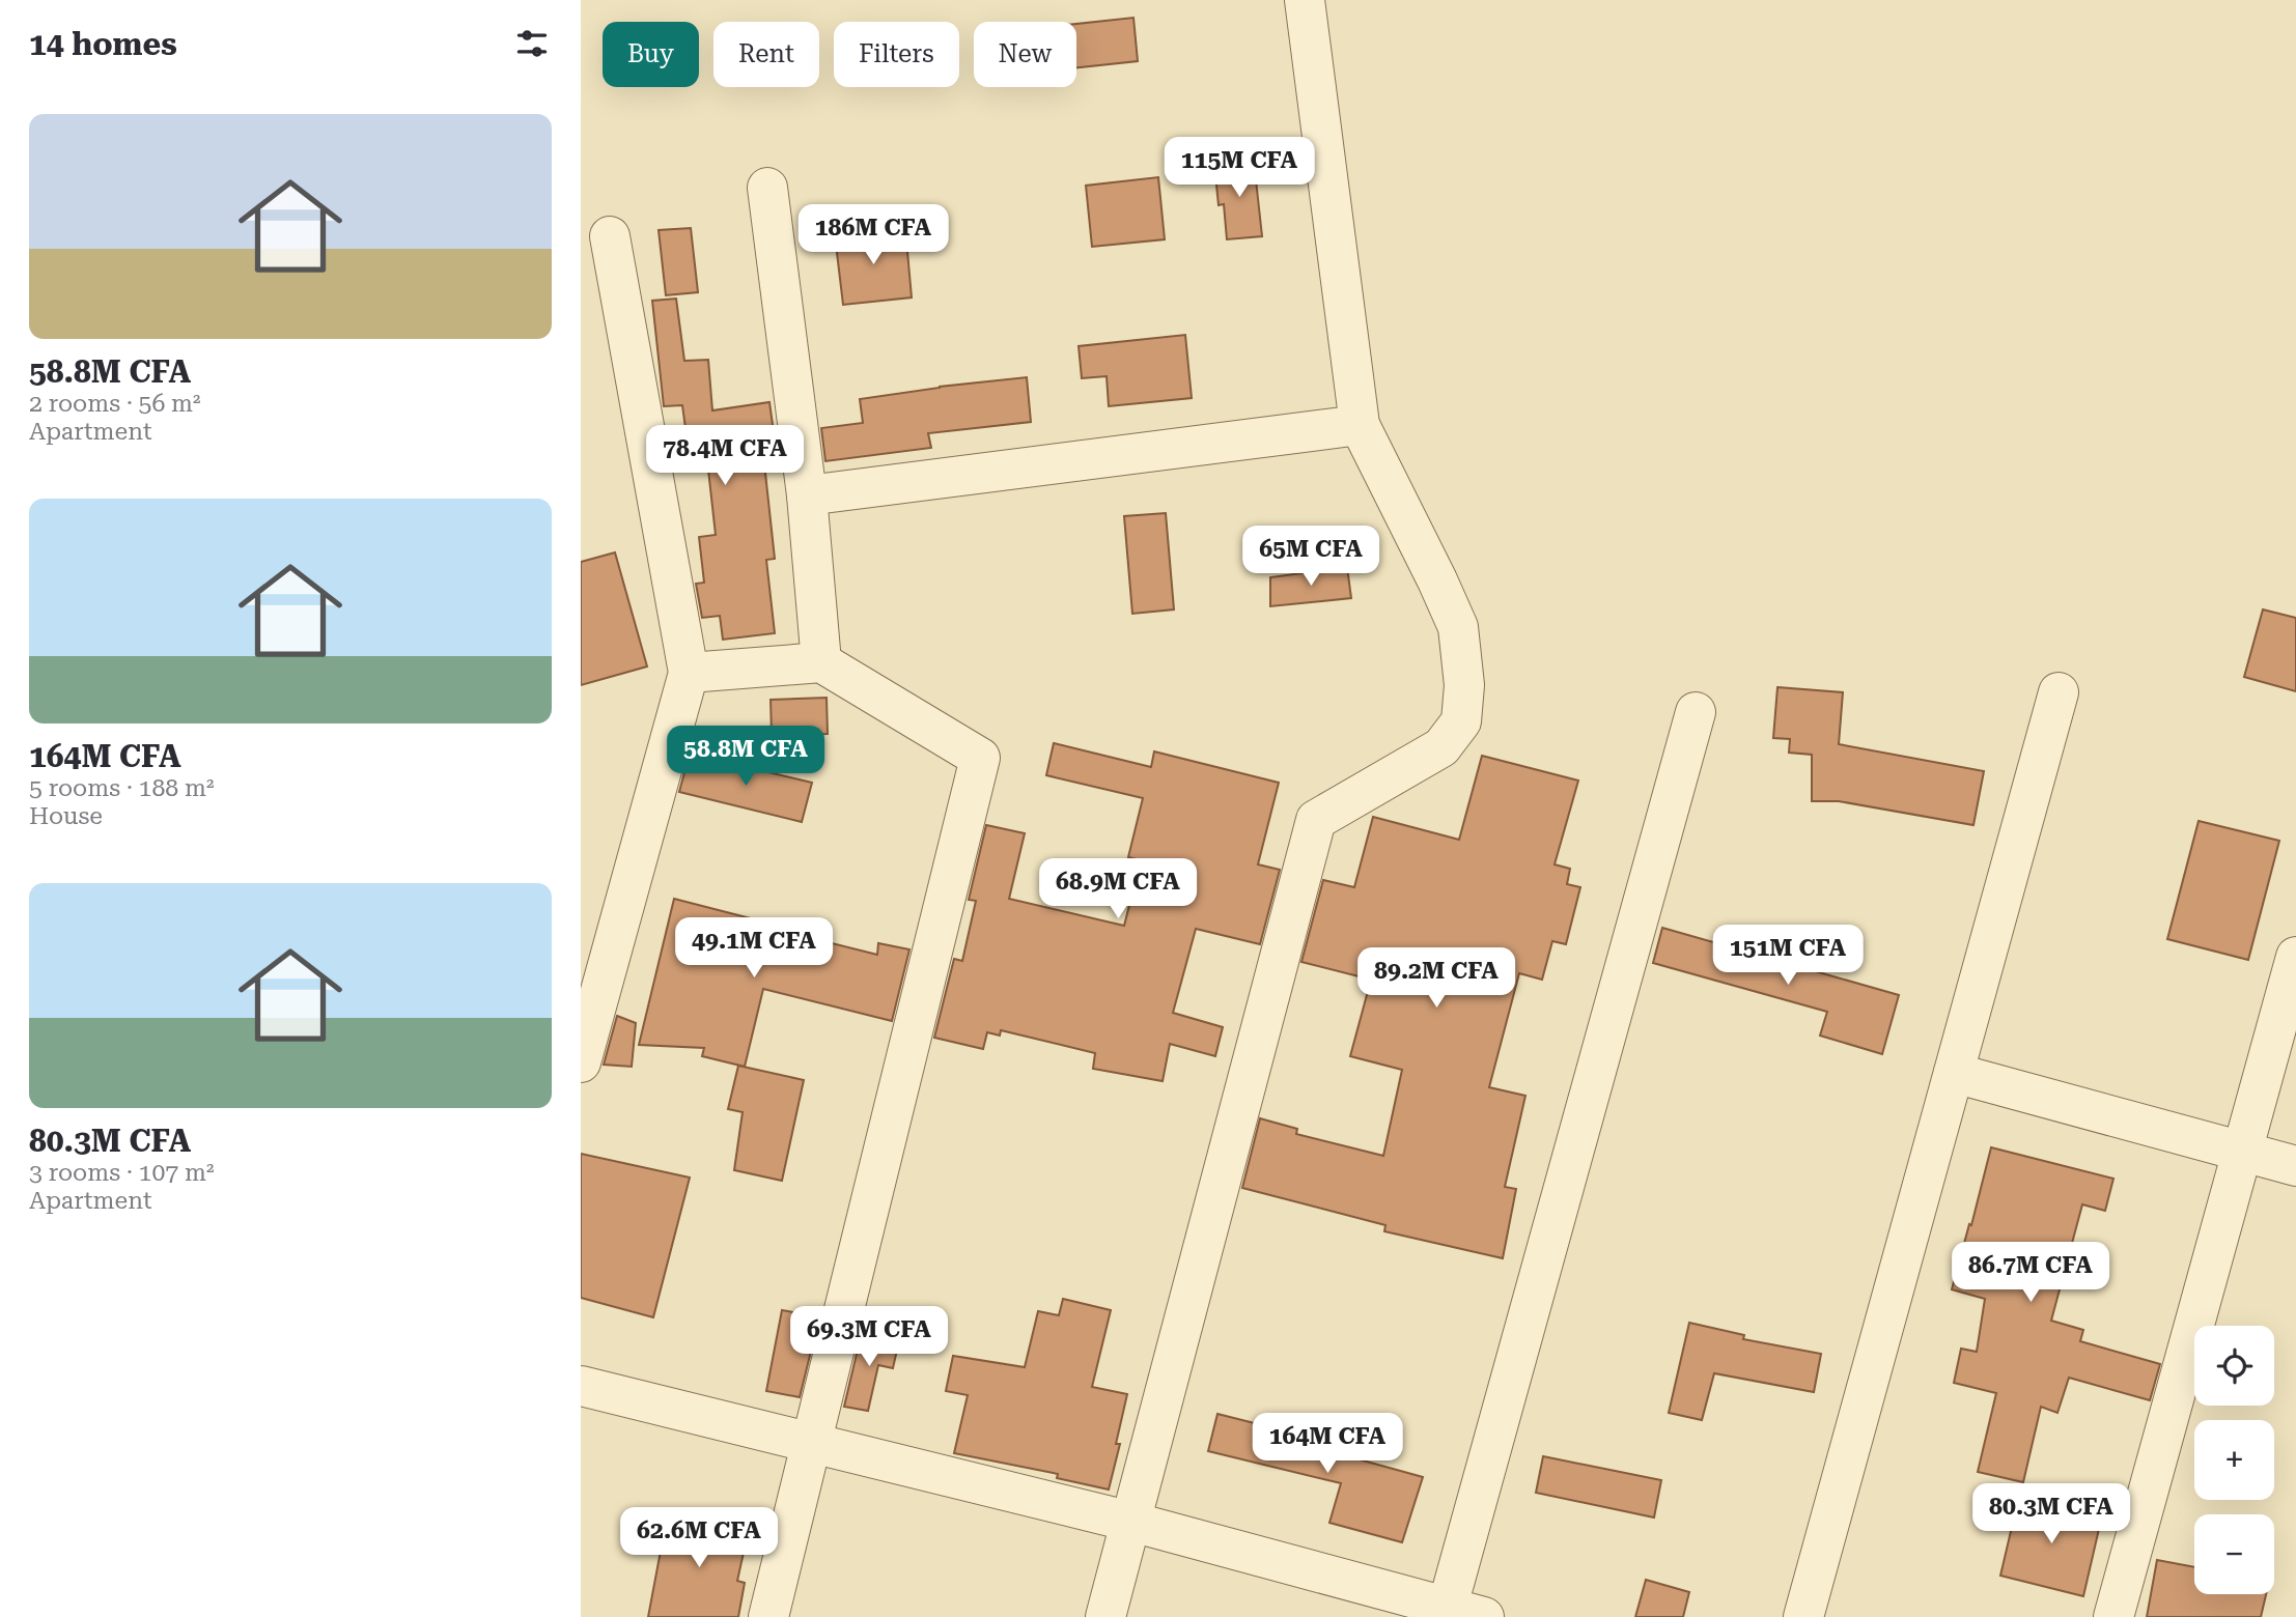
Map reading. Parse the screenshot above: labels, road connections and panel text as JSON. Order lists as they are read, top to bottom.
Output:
{
  "page": {
    "heading": "14 homes",
    "chip": [
      "Buy",
      "Rent",
      "Filters",
      "New"
    ],
    "list": [
      {
        "name": "58.8M CFA",
        "note": "2 rooms · 56 m² · Apartment"
      },
      {
        "name": "164M CFA",
        "note": "5 rooms · 188 m² · House"
      },
      {
        "name": "80.3M CFA",
        "note": "3 rooms · 107 m² · Apartment"
      }
    ],
    "price": [
      "115M CFA",
      "186M CFA",
      "78.4M CFA",
      "65M CFA",
      "58.8M CFA",
      "68.9M CFA",
      "49.1M CFA",
      "151M CFA",
      "89.2M CFA",
      "86.7M CFA",
      "69.3M CFA",
      "164M CFA",
      "80.3M CFA",
      "62.6M CFA"
    ],
    "map_buttons": ["+", "−"]
  }
}
